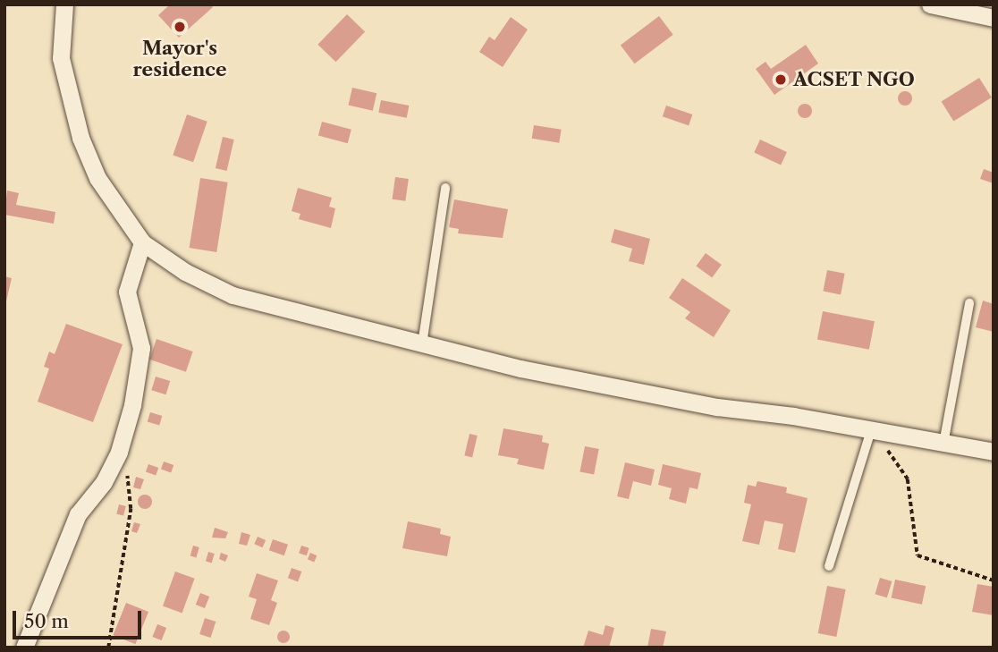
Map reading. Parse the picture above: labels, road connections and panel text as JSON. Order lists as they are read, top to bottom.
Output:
{
  "places": ["Mayor's residence", "ACSET NGO"],
  "scale_bar": "50 m"
}
